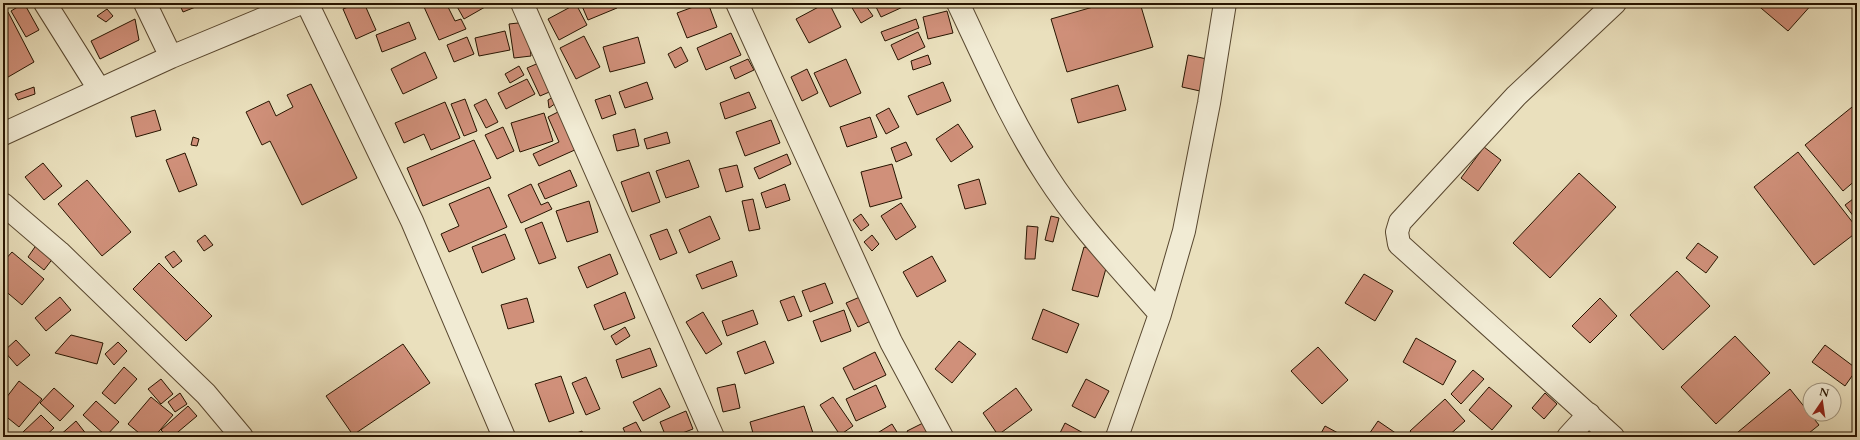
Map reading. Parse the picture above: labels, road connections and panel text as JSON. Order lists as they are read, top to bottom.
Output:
{
  "north": "top"
}
